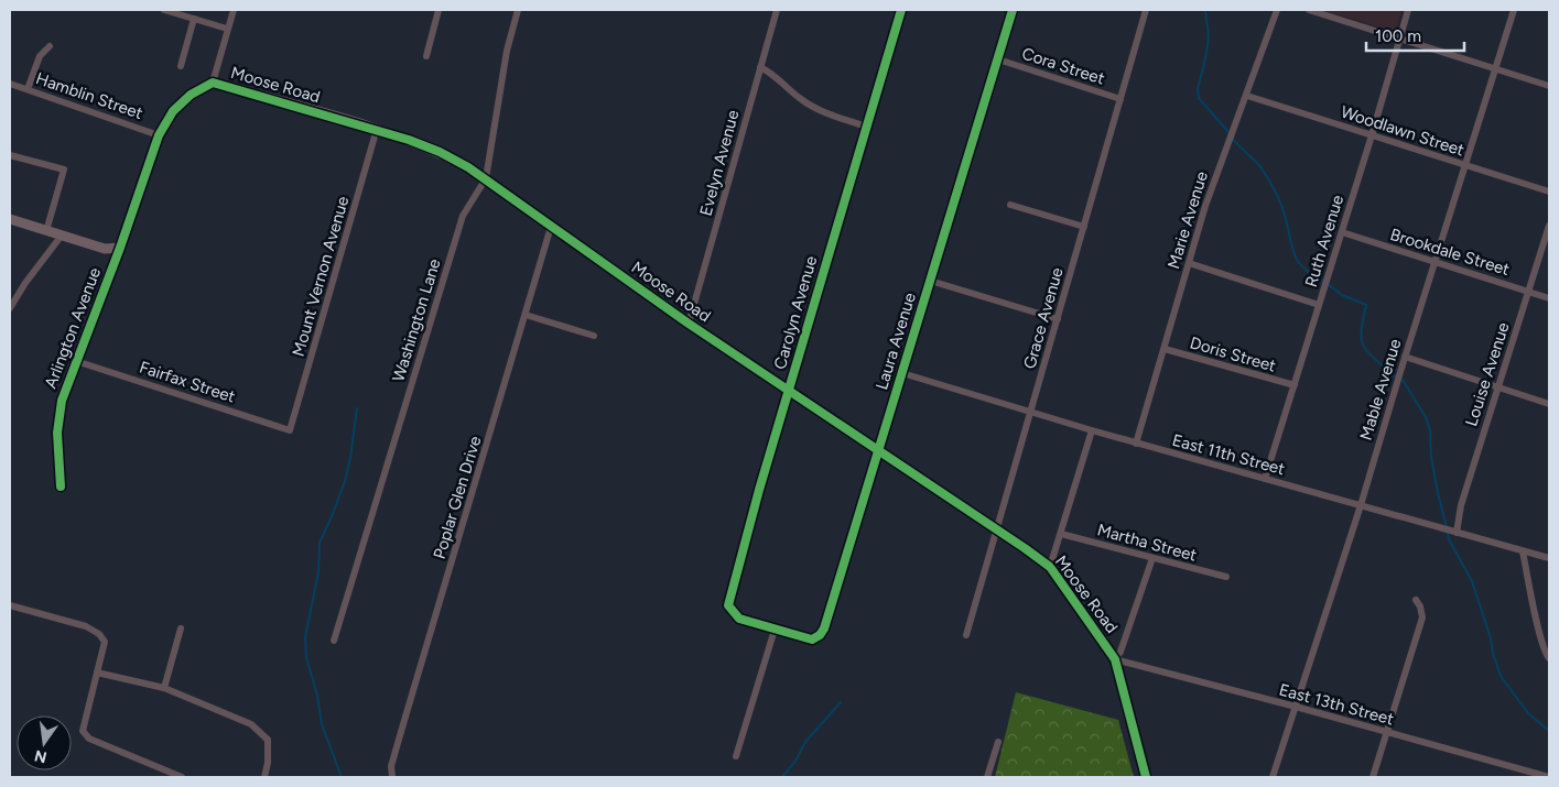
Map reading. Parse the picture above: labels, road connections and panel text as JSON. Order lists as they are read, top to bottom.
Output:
{
  "streets": {
    "street": [
      "Cora Street",
      "Moose Road",
      "Hamblin Street",
      "Woodlawn Street",
      "Evelyn Avenue",
      "Marie Avenue",
      "Ruth Avenue",
      "Brookdale Street",
      "Mount Vernon Avenue",
      "Carolyn Avenue",
      "Grace Avenue",
      "Washington Lane",
      "Arlington Avenue",
      "Laura Avenue",
      "Doris Street",
      "Louise Avenue",
      "Fairfax Street",
      "Mable Avenue",
      "East 11th Street",
      "Poplar Glen Drive",
      "Martha Street",
      "East 13th Street"
    ]
  },
  "crossings": [
    ["Cora Street", "Grace Avenue"],
    ["Cora Street", "Laura Avenue"],
    ["Moose Road", "Hamblin Street"],
    ["Moose Road", "Evelyn Avenue"],
    ["Moose Road", "Mount Vernon Avenue"],
    ["Moose Road", "Carolyn Avenue"],
    ["Moose Road", "Grace Avenue"],
    ["Moose Road", "Washington Lane"],
    ["Moose Road", "Arlington Avenue"],
    ["Moose Road", "Laura Avenue"],
    ["Moose Road", "Poplar Glen Drive"],
    ["Moose Road", "East 13th Street"],
    ["Woodlawn Street", "Marie Avenue"],
    ["Woodlawn Street", "Ruth Avenue"],
    ["Woodlawn Street", "Mable Avenue"],
    ["Marie Avenue", "Doris Street"],
    ["Marie Avenue", "East 11th Street"],
    ["Ruth Avenue", "Brookdale Street"],
    ["Ruth Avenue", "Doris Street"],
    ["Ruth Avenue", "East 11th Street"],
    ["Brookdale Street", "Louise Avenue"],
    ["Brookdale Street", "Mable Avenue"],
    ["Mount Vernon Avenue", "Fairfax Street"],
    ["Carolyn Avenue", "Laura Avenue"],
    ["Grace Avenue", "East 11th Street"],
    ["Arlington Avenue", "Fairfax Street"],
    ["Laura Avenue", "East 11th Street"],
    ["Louise Avenue", "East 11th Street"],
    ["Mable Avenue", "East 11th Street"],
    ["Mable Avenue", "East 13th Street"]
  ],
  "scale_bar": "100 m",
  "north": "bottom"
}
